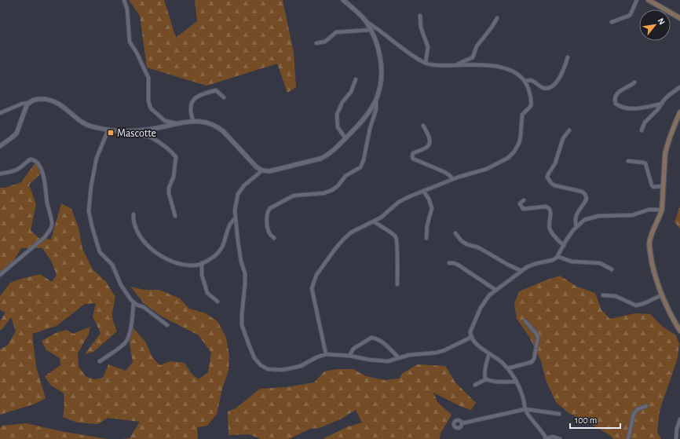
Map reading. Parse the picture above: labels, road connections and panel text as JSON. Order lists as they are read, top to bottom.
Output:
{
  "places": {
    "transit": ["Mascotte"]
  },
  "scale_bar": "100 m",
  "north": "top right"
}
